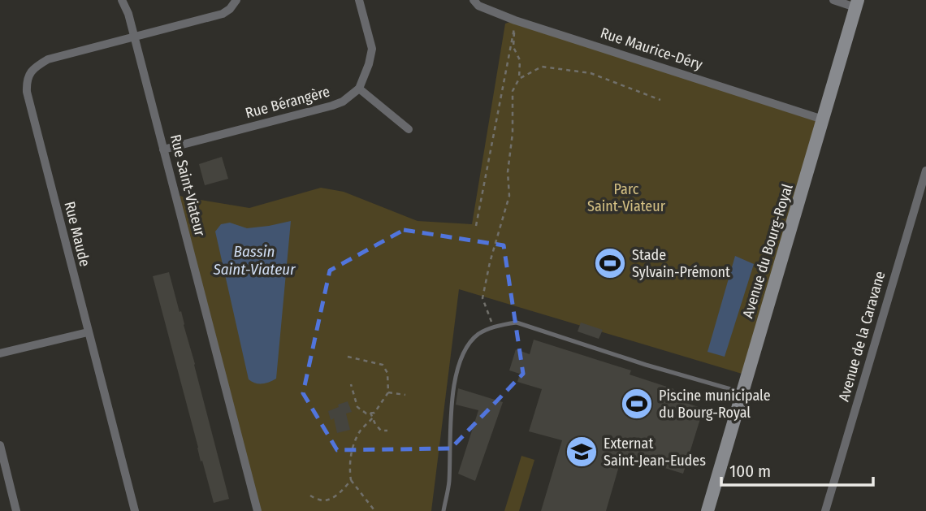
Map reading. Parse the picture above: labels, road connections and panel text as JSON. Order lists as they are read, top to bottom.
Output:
{
  "streets": {
    "main road": ["Avenue du Bourg-Royal"],
    "street": [
      "Rue Maurice-Déry",
      "Rue Bérangère",
      "Rue Saint-Viateur",
      "Rue Maude",
      "Avenue de la Caravane"
    ]
  },
  "crossings": [
    ["Rue Maurice-Déry", "Avenue du Bourg-Royal"],
    ["Rue Bérangère", "Rue Saint-Viateur"],
    ["Rue Saint-Viateur", "Rue Maude"]
  ],
  "water": ["Bassin Saint-Viateur"],
  "parks": ["Parc Saint-Viateur"],
  "places": {
    "sports": ["Stade Sylvain-Prémont", "Piscine municipale du Bourg-Royal"],
    "school or university": ["Externat Saint-Jean-Eudes"]
  },
  "scale_bar": "100 m"
}
